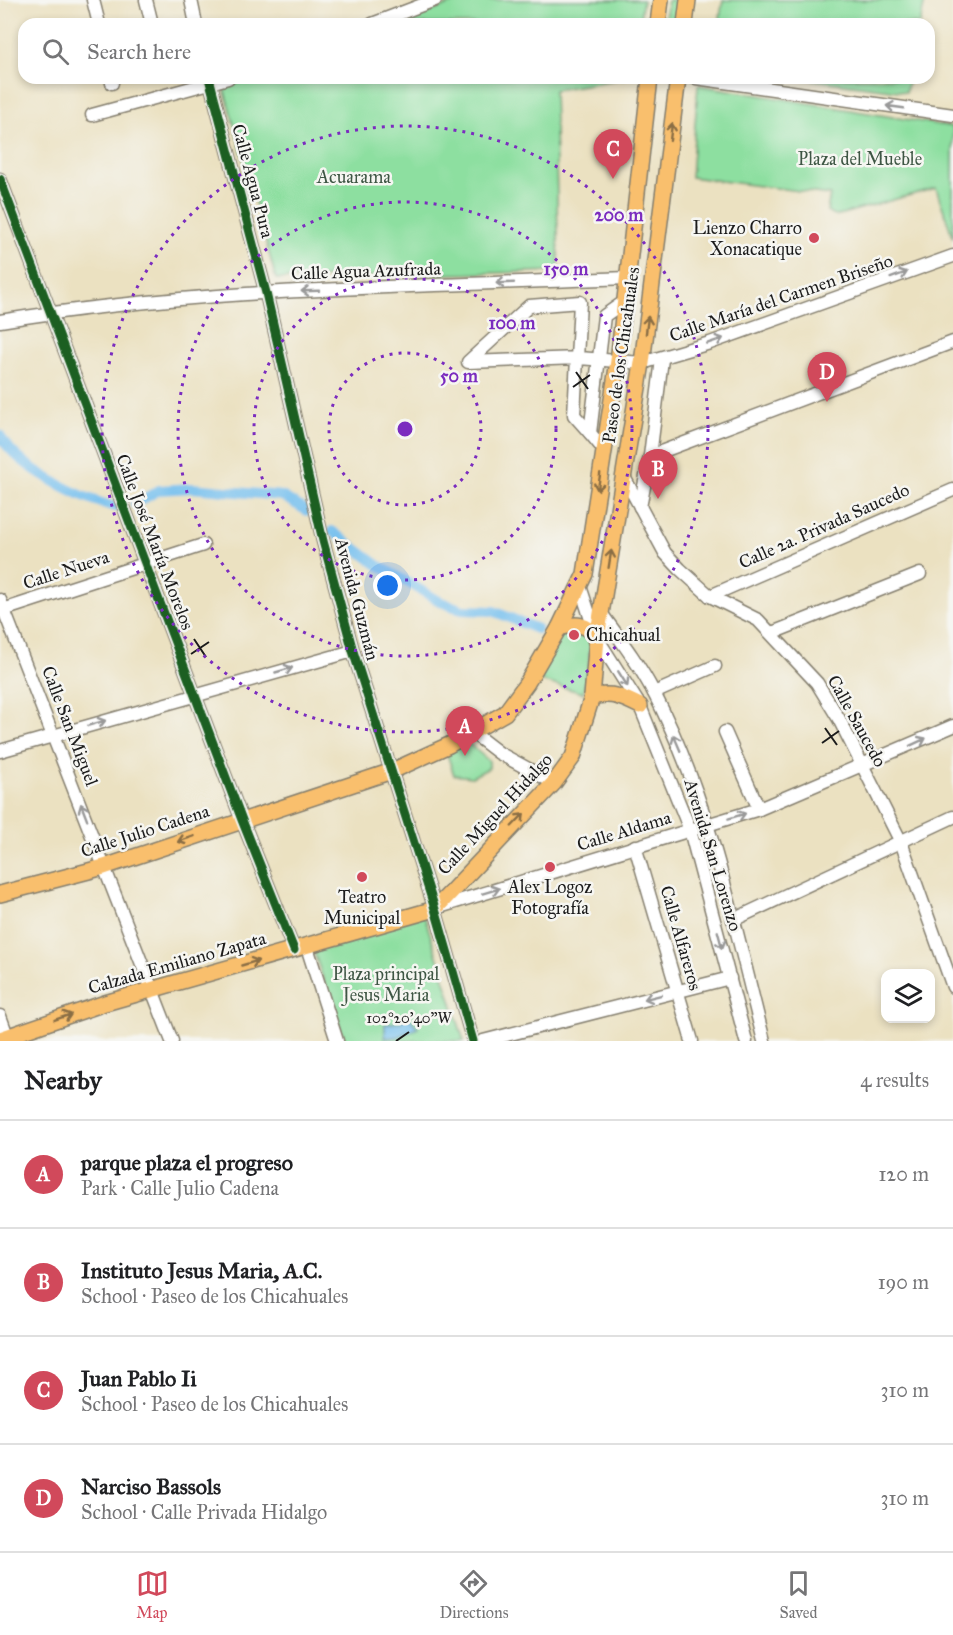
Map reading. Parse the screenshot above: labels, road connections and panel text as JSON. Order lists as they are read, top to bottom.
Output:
{
  "streets": {
    "main road": [
      "Paseo de los Chicahuales",
      "Calle Miguel Hidalgo",
      "Calle Julio Cadena",
      "Calzada Emiliano Zapata"
    ],
    "street": [
      "Calle Agua Pura",
      "Calle Agua Azufrada",
      "Calle María del Carmen Briseño",
      "Calle 2a. Privada Saucedo",
      "Calle José María Morelos",
      "Calle Nueva",
      "Avenida Guzmán",
      "Calle Saucedo",
      "Calle San Miguel",
      "Calle Aldama",
      "Avenida San Lorenzo",
      "Calle Alfareros"
    ]
  },
  "crossings": [
    ["Calle Agua Pura", "Calle Agua Azufrada"],
    ["Calle Agua Pura", "Avenida Guzmán"],
    ["Calle Agua Azufrada", "Paseo de los Chicahuales"],
    ["Calle Agua Azufrada", "Calle José María Morelos"],
    ["Calle Agua Azufrada", "Avenida Guzmán"],
    ["Calle María del Carmen Briseño", "Paseo de los Chicahuales"],
    ["Paseo de los Chicahuales", "Calle Saucedo"],
    ["Paseo de los Chicahuales", "Calle Miguel Hidalgo"],
    ["Paseo de los Chicahuales", "Calle Julio Cadena"],
    ["Paseo de los Chicahuales", "Avenida San Lorenzo"],
    ["Calle 2a. Privada Saucedo", "Calle Saucedo"],
    ["Calle José María Morelos", "Calle Nueva"],
    ["Calle José María Morelos", "Calle Julio Cadena"],
    ["Calle José María Morelos", "Calzada Emiliano Zapata"],
    ["Calle Nueva", "Calle San Miguel"],
    ["Avenida Guzmán", "Calle Miguel Hidalgo"],
    ["Avenida Guzmán", "Calle Julio Cadena"],
    ["Avenida Guzmán", "Calle Aldama"],
    ["Avenida Guzmán", "Calzada Emiliano Zapata"],
    ["Calle Saucedo", "Calle Aldama"],
    ["Calle San Miguel", "Calle Julio Cadena"],
    ["Calle San Miguel", "Calzada Emiliano Zapata"],
    ["Calle Miguel Hidalgo", "Calle Aldama"],
    ["Calle Miguel Hidalgo", "Avenida San Lorenzo"],
    ["Calle Miguel Hidalgo", "Calzada Emiliano Zapata"],
    ["Calle Aldama", "Avenida San Lorenzo"],
    ["Calle Aldama", "Calle Alfareros"],
    ["Calle Aldama", "Calzada Emiliano Zapata"]
  ],
  "one_way": ["Calle Agua Azufrada", "Calle Miguel Hidalgo", "Calzada Emiliano Zapata"],
  "parks": ["Plaza del Mueble", "Acuarama", "Plaza principal Jesus Maria"],
  "places": [
    "Lienzo Charro Xonacatique",
    "Chicahual",
    "Alex Logoz Fotografía",
    "Teatro Municipal"
  ],
  "page": {
    "search": "Search here",
    "pins": [
      "C",
      "D",
      "B",
      "A"
    ],
    "heading": ["Nearby", "4 results"],
    "list": [
      {
        "mark": "A",
        "name": "parque plaza el progreso",
        "note": "Park · Calle Julio Cadena",
        "value": "120 m"
      },
      {
        "mark": "B",
        "name": "Instituto Jesus Maria, A.C.",
        "note": "School · Paseo de los Chicahuales",
        "value": "190 m"
      },
      {
        "mark": "C",
        "name": "Juan Pablo Ii",
        "note": "School · Paseo de los Chicahuales",
        "value": "310 m"
      },
      {
        "mark": "D",
        "name": "Narciso Bassols",
        "note": "School · Calle Privada Hidalgo",
        "value": "310 m"
      }
    ],
    "nav": ["Map", "Directions", "Saved"]
  },
  "coordinates": ["102°20'40\"W"],
  "rings": [
    "200 m",
    "150 m",
    "100 m",
    "50 m"
  ]
}
